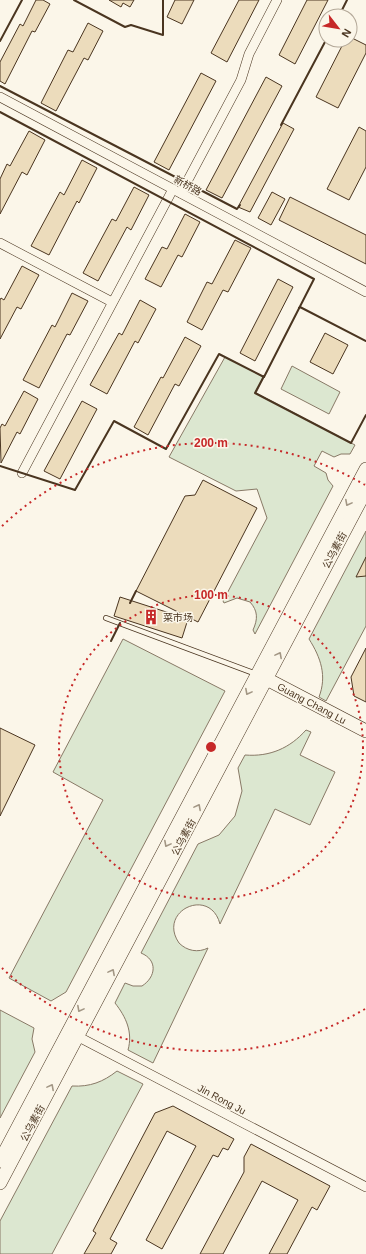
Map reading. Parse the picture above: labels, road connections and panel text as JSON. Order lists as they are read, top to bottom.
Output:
{
  "streets": {
    "main road": ["公乌素街", "Guang Chang Lu"],
    "street": ["新桥路", "Jin Rong Ju"]
  },
  "crossings": [
    ["公乌素街", "Guang Chang Lu"],
    ["公乌素街", "Jin Rong Ju"]
  ],
  "places": {
    "building": ["菜市场"]
  },
  "north": "bottom right",
  "rings": ["200 m", "100 m"]
}
